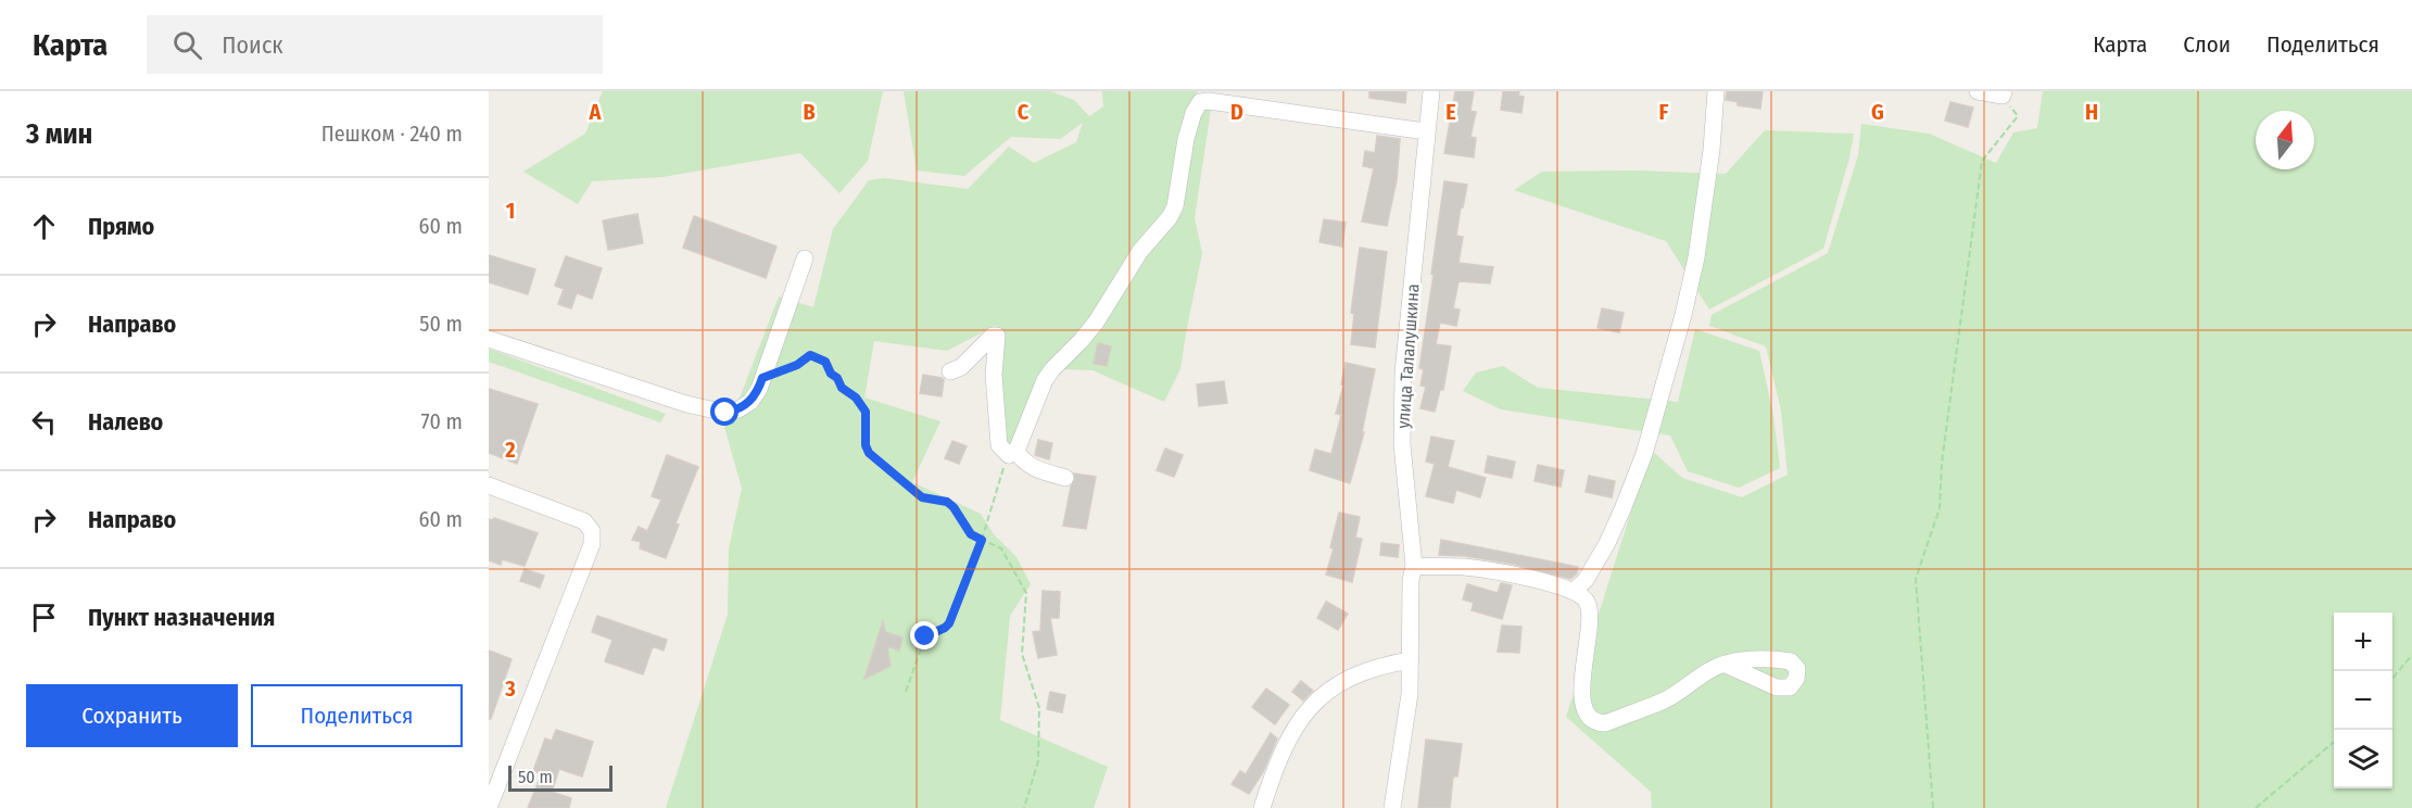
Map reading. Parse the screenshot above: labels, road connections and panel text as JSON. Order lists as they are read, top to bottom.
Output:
{
  "streets": {
    "street": ["улица Талалушкина"]
  },
  "scale_bar": "50 m",
  "north": "top",
  "page": {
    "header": "Карта",
    "search": "Поиск",
    "nav": ["Карта", "Слои", "Поделиться"],
    "heading": ["3 мин", "Пешком · 240 m"],
    "list": [
      ["Прямо", "60 m"],
      ["Направо", "50 m"],
      ["Налево", "70 m"],
      ["Направо", "60 m"],
      "Пункт назначения"
    ],
    "map_buttons": ["+", "−"],
    "buttons": ["Сохранить", "Поделиться"],
    "scale": "50 m"
  },
  "grid": {
    "columns": [
      "A",
      "B",
      "C",
      "D",
      "E",
      "F",
      "G",
      "H"
    ],
    "rows": ["1", "2", "3"]
  }
}
